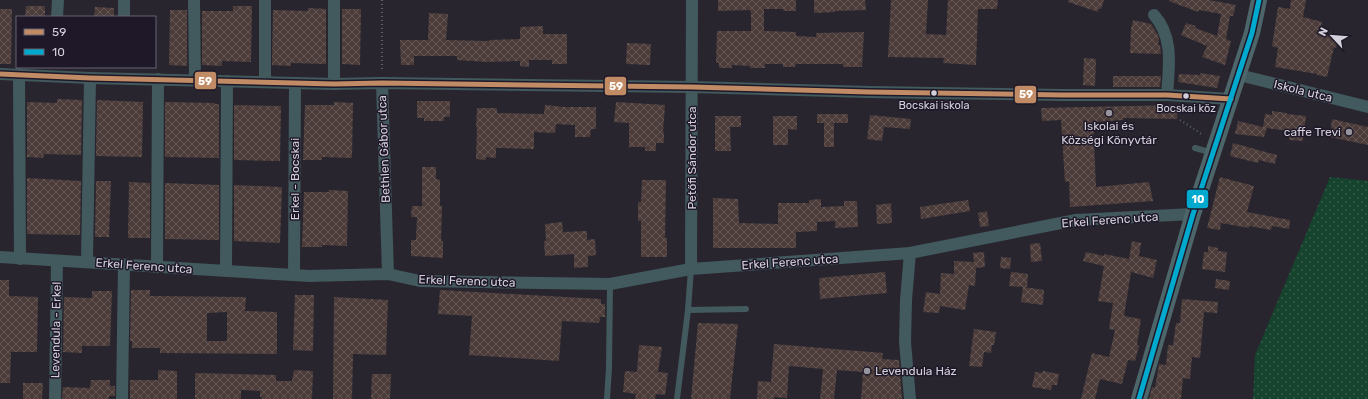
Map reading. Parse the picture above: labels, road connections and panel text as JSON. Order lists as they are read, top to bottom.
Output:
{
  "streets": {
    "street": [
      "Iskola utca",
      "Bethlen Gábor utca",
      "Petőfi Sándor utca",
      "Erkel - Bocskai",
      "Erkel Ferenc utca",
      "Levendula - Erkel"
    ]
  },
  "crossings": [
    ["Bethlen Gábor utca", "Erkel Ferenc utca"],
    ["Petőfi Sándor utca", "Erkel Ferenc utca"],
    ["Erkel - Bocskai", "Erkel Ferenc utca"],
    ["Erkel Ferenc utca", "Levendula - Erkel"]
  ],
  "places": [
    "Bocskai iskola",
    "Bocskai köz",
    "Iskolai és Községi Könyvtár",
    "caffe Trevi",
    "Levendula Ház"
  ],
  "lines": ["transit line 10", "transit line 59"],
  "legend": ["59", "10"],
  "north": "top left"
}
